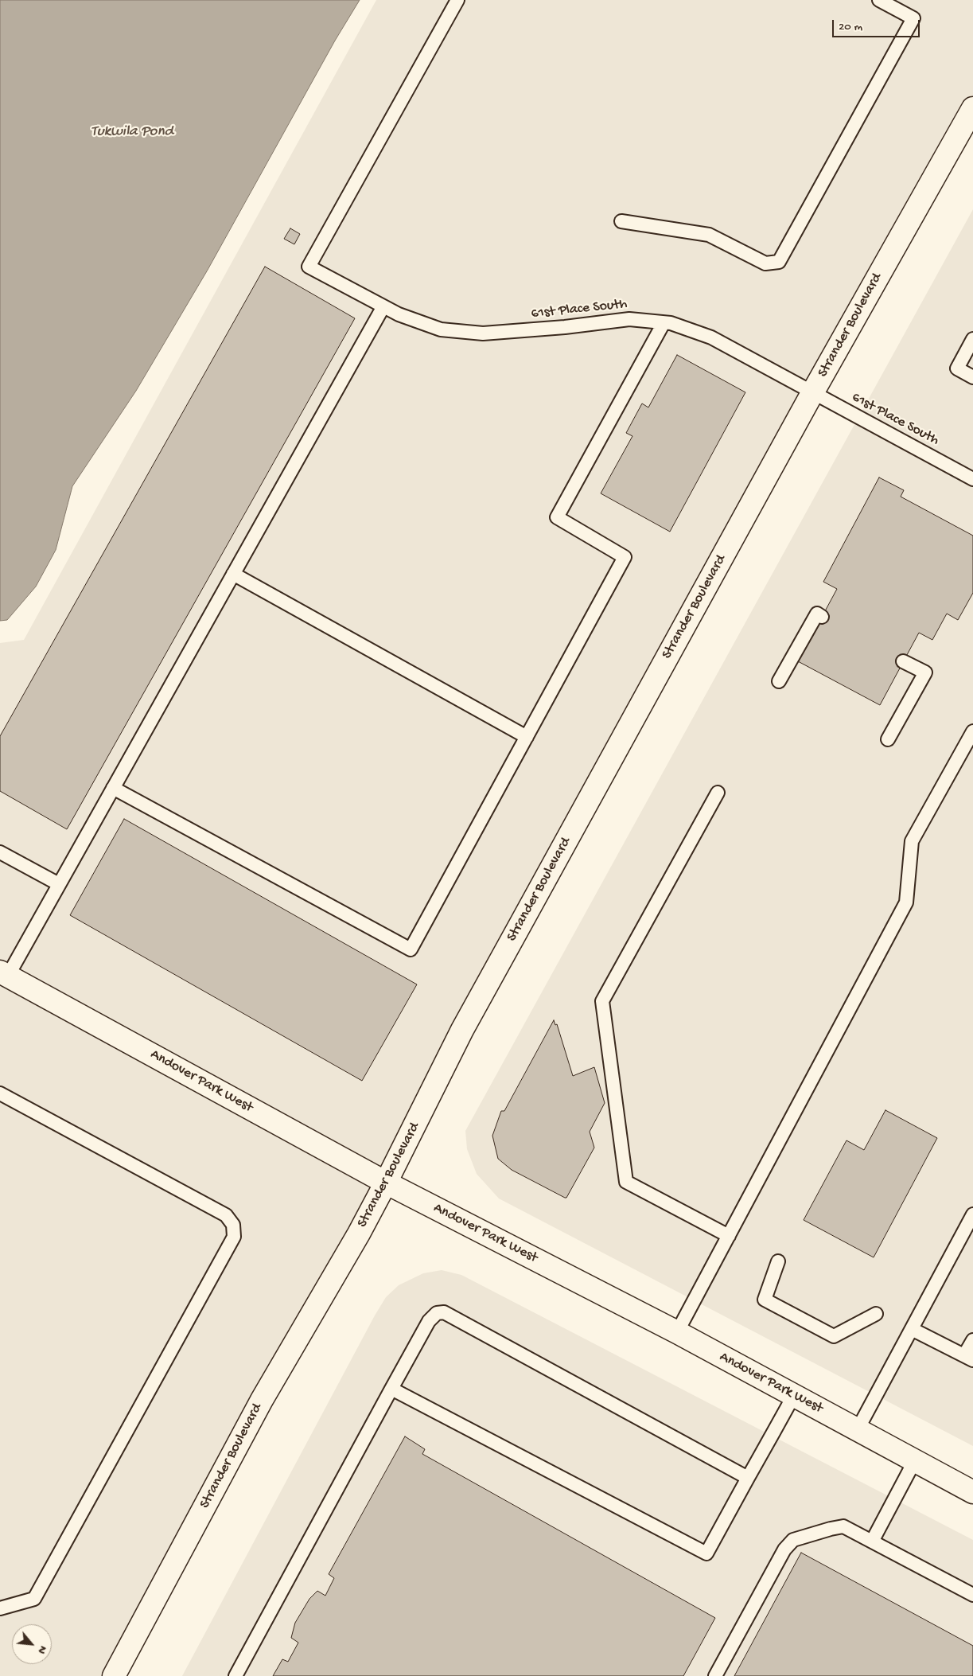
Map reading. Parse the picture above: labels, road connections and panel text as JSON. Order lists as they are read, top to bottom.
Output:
{
  "streets": {
    "main road": ["Strander Boulevard", "Andover Park West"],
    "lane": ["61st Place South"]
  },
  "crossings": [
    ["61st Place South", "Strander Boulevard"],
    ["Strander Boulevard", "Andover Park West"]
  ],
  "water": ["Tukwila Pond"],
  "scale_bar": "20 m",
  "north": "bottom right"
}
